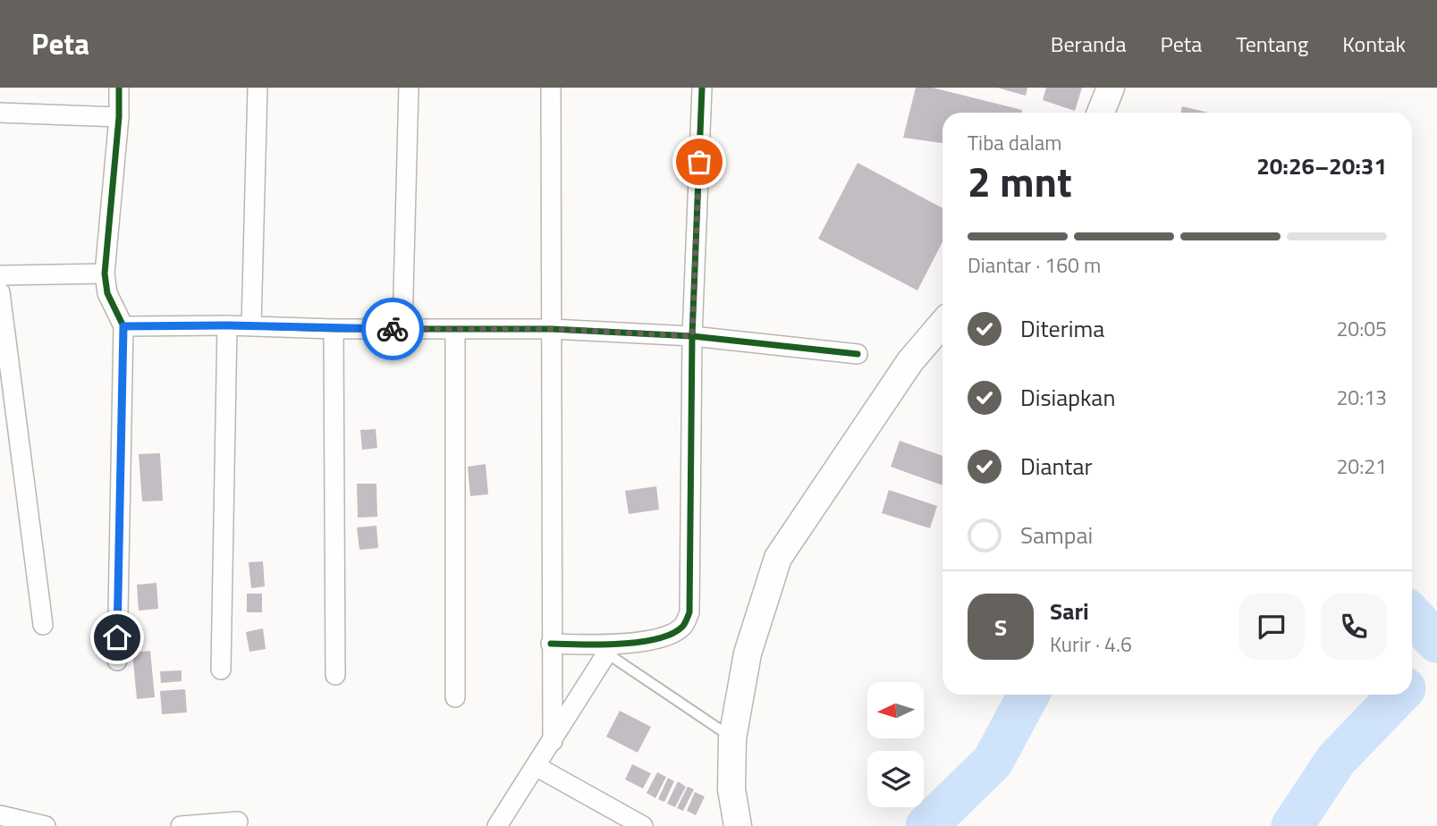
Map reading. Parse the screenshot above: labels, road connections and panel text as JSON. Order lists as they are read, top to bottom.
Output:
{
  "north": "left",
  "page": {
    "header": "Peta",
    "nav": [
      "Beranda",
      "Peta",
      "Tentang",
      "Kontak"
    ],
    "heading": ["2 mnt", "Tiba dalam", "20:26–20:31"],
    "panel": ["Sari", "Kurir · 4.6"],
    "bar": "Diantar · 160 m",
    "list": [
      ["Diterima", "20:05"],
      ["Disiapkan", "20:13"],
      ["Diantar", "20:21"],
      "Sampai"
    ],
    "round": "S"
  }
}
